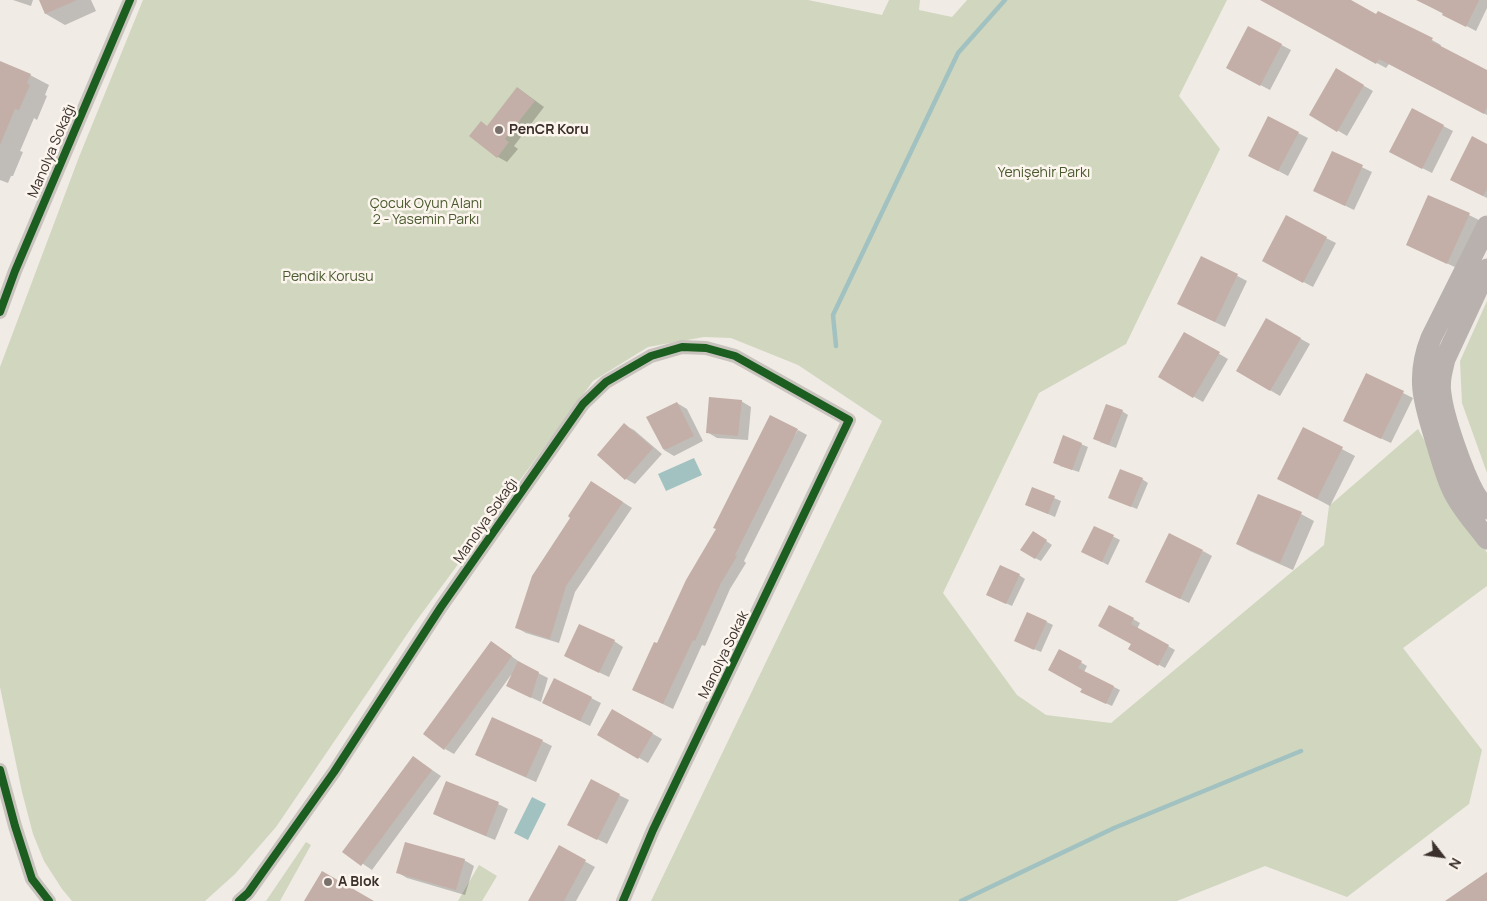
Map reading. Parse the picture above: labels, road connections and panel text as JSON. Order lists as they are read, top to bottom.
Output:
{
  "streets": {
    "street": ["Manolya Sokağı", "Manolya Sokak"]
  },
  "crossings": [
    ["Manolya Sokağı", "Manolya Sokak"]
  ],
  "parks": ["Yenişehir Parkı", "Çocuk Oyun Alanı 2 - Yasemin Parkı", "Pendik Korusu"],
  "places": ["PenCR Koru", "A Blok"],
  "north": "bottom right"
}
